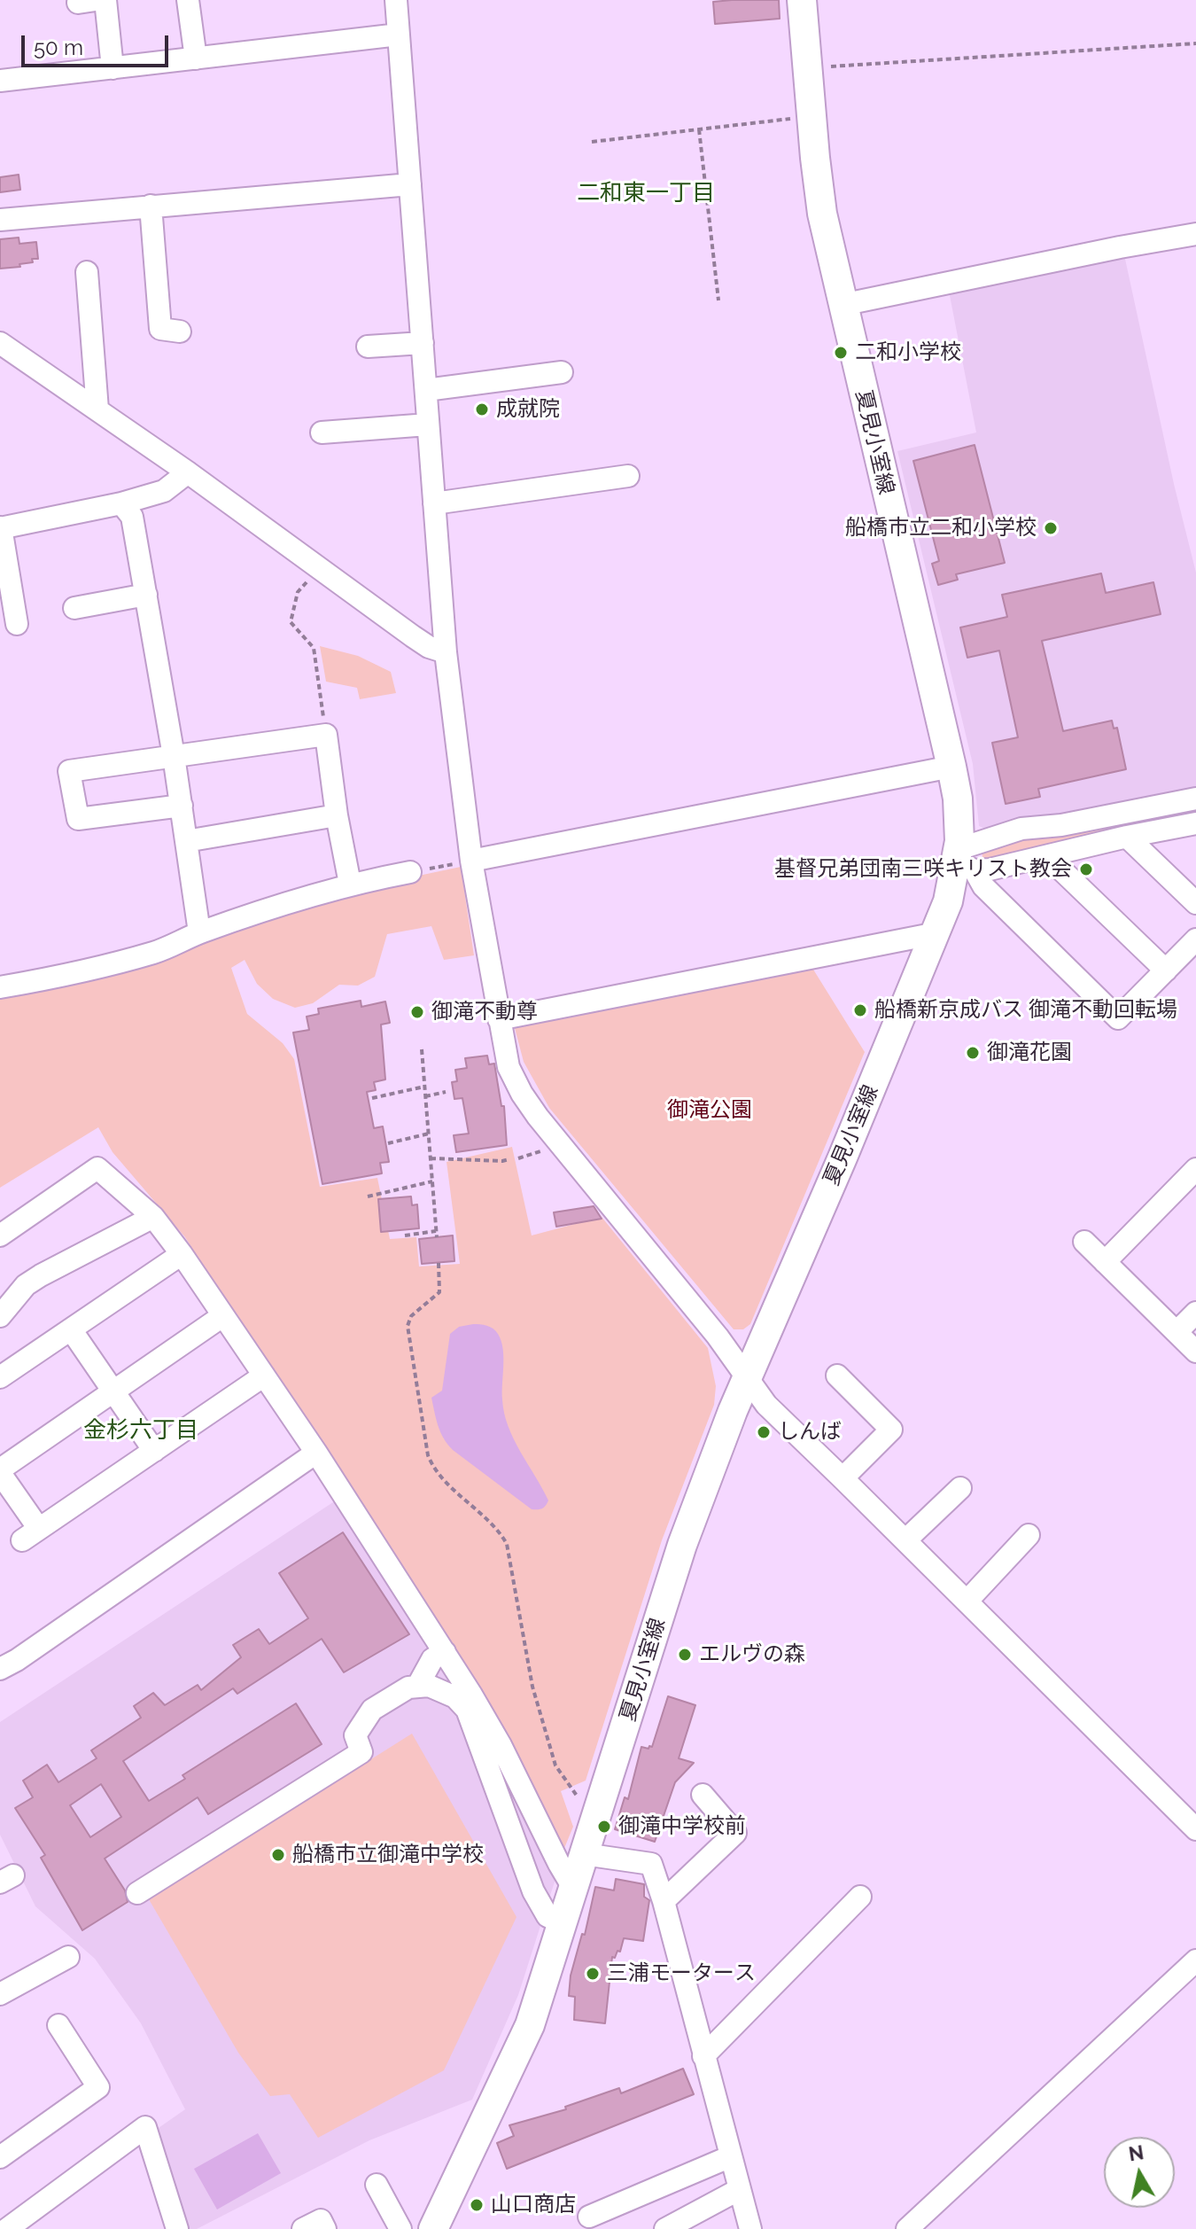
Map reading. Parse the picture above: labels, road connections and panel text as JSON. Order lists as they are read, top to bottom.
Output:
{
  "streets": {
    "main road": ["夏見小室線"]
  },
  "districts": ["二和東一丁目", "金杉六丁目"],
  "parks": ["御滝公園"],
  "places": [
    "二和小学校",
    "成就院",
    "船橋市立二和小学校",
    "基督兄弟団南三咲キリスト教会",
    "船橋新京成バス 御滝不動回転場",
    "御滝不動尊",
    "御滝花園",
    "しんば",
    "エルヴの森",
    "御滝中学校前",
    "船橋市立御滝中学校",
    "三浦モータース",
    "山口商店"
  ],
  "scale_bar": "50 m",
  "north": "top"
}
